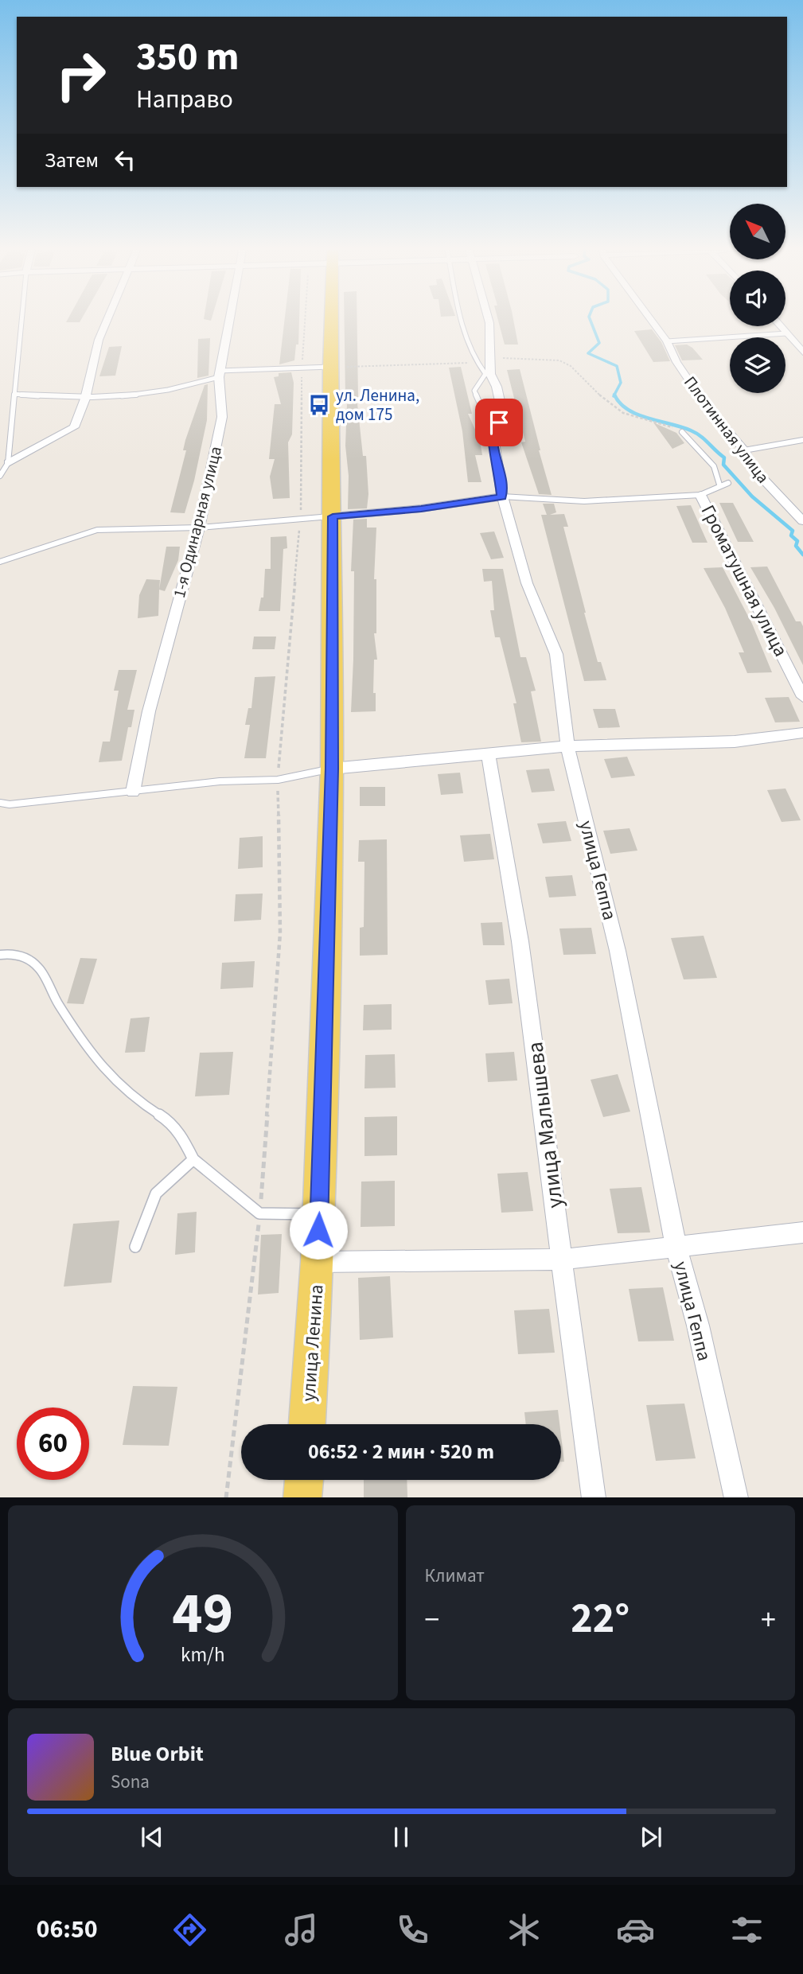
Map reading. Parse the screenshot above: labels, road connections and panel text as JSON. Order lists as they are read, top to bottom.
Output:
{
  "streets": {
    "main road": ["улица Ленина"],
    "street": [
      "Плотинная улица",
      "1-я Одинарная улица",
      "Громатушная улица",
      "улица Геппа",
      "улица Малышева"
    ]
  },
  "places": {
    "bus stop": ["ул. Ленина, дом 175"]
  },
  "north": "top left",
  "page": {
    "turn": ["350 m", "Направо"],
    "then": "Затем",
    "limit": "60",
    "trip": "06:52 · 2 мин · 520 m",
    "tile": "Климат",
    "heat": ["−", "22°", "+"],
    "song": ["Blue Orbit", "Sona"],
    "tabs": "06:50",
    "gauge": ["49", "km/h"]
  }
}
